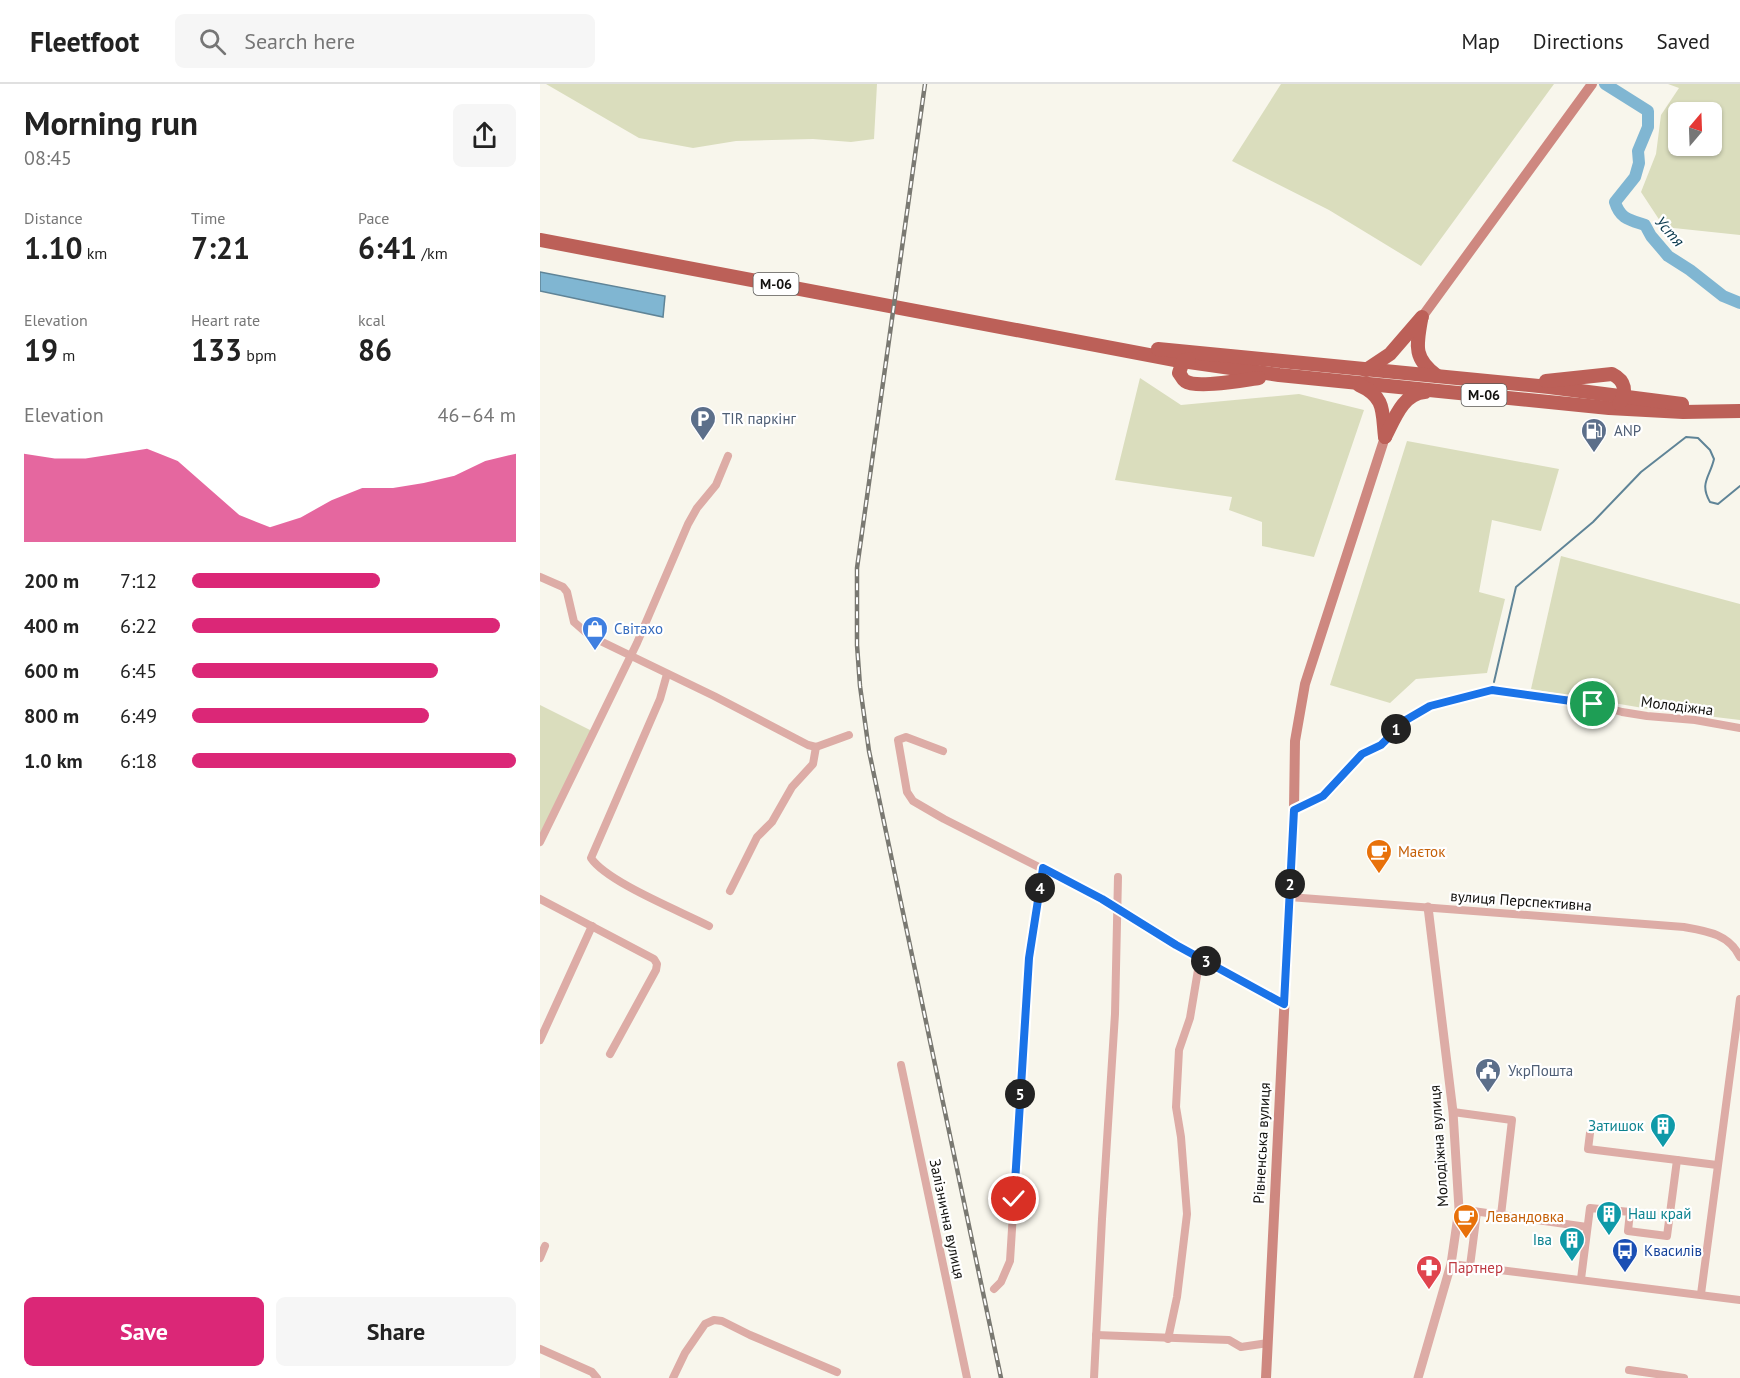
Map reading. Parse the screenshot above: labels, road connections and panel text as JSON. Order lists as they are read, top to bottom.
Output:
{
  "streets": {
    "highway": ["М-06"],
    "main road": ["Рівненська вулиця"],
    "street": [
      "Молодіжна",
      "вулиця Перспективна",
      "Молодіжна вулиця",
      "Залізнична вулиця"
    ]
  },
  "crossings": [
    ["Молодіжна", "Рівненська вулиця"],
    ["вулиця Перспективна", "Рівненська вулиця"],
    ["вулиця Перспективна", "Молодіжна вулиця"]
  ],
  "water": ["Устя"],
  "places": {
    "parking": ["TIR паркінг"],
    "fuel station": ["ANP"],
    "shop": ["Світахо"],
    "cafe": ["Маєток", "Левандовка"],
    "public building": ["УкрПошта"],
    "building": ["Затишок", "Наш край", "Іва"],
    "bus stop": ["Квасилів"],
    "pharmacy": ["Партнер"]
  },
  "north": "top",
  "page": {
    "header": "Fleetfoot",
    "search": "Search here",
    "nav": ["Map", "Directions", "Saved"],
    "heading": ["Morning run", "08:45"],
    "stats": [
      ["Distance", "1.10 km"],
      ["Time", "7:21"],
      ["Pace", "6:41 /km"],
      ["Elevation", "19 m"],
      ["Heart rate", "133 bpm"],
      ["kcal", "86"]
    ],
    "chart": ["Elevation", "46–64 m"],
    "list": [
      {
        "name": "200 m",
        "note": "7:12"
      },
      {
        "name": "400 m",
        "note": "6:22"
      },
      {
        "name": "600 m",
        "note": "6:45"
      },
      {
        "name": "800 m",
        "note": "6:49"
      },
      {
        "name": "1.0 km",
        "note": "6:18"
      }
    ],
    "pins": [
      "1",
      "2",
      "4",
      "3",
      "5"
    ],
    "buttons": ["Save", "Share"]
  }
}
